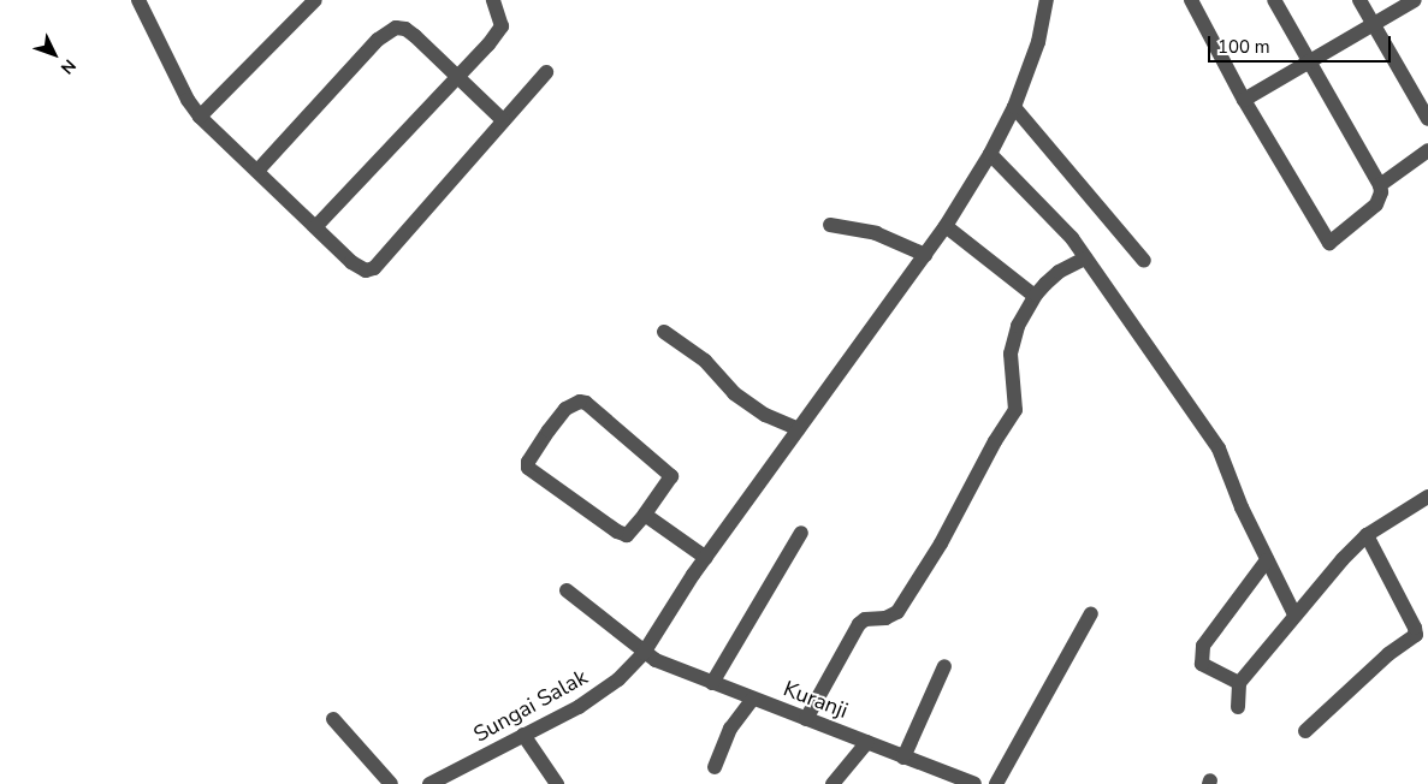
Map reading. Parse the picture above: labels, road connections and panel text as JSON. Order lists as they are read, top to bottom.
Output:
{
  "streets": {
    "street": ["Kuranji", "Sungai Salak"]
  },
  "crossings": [
    ["Kuranji", "Sungai Salak"]
  ],
  "scale_bar": "100 m",
  "north": "bottom right"
}
